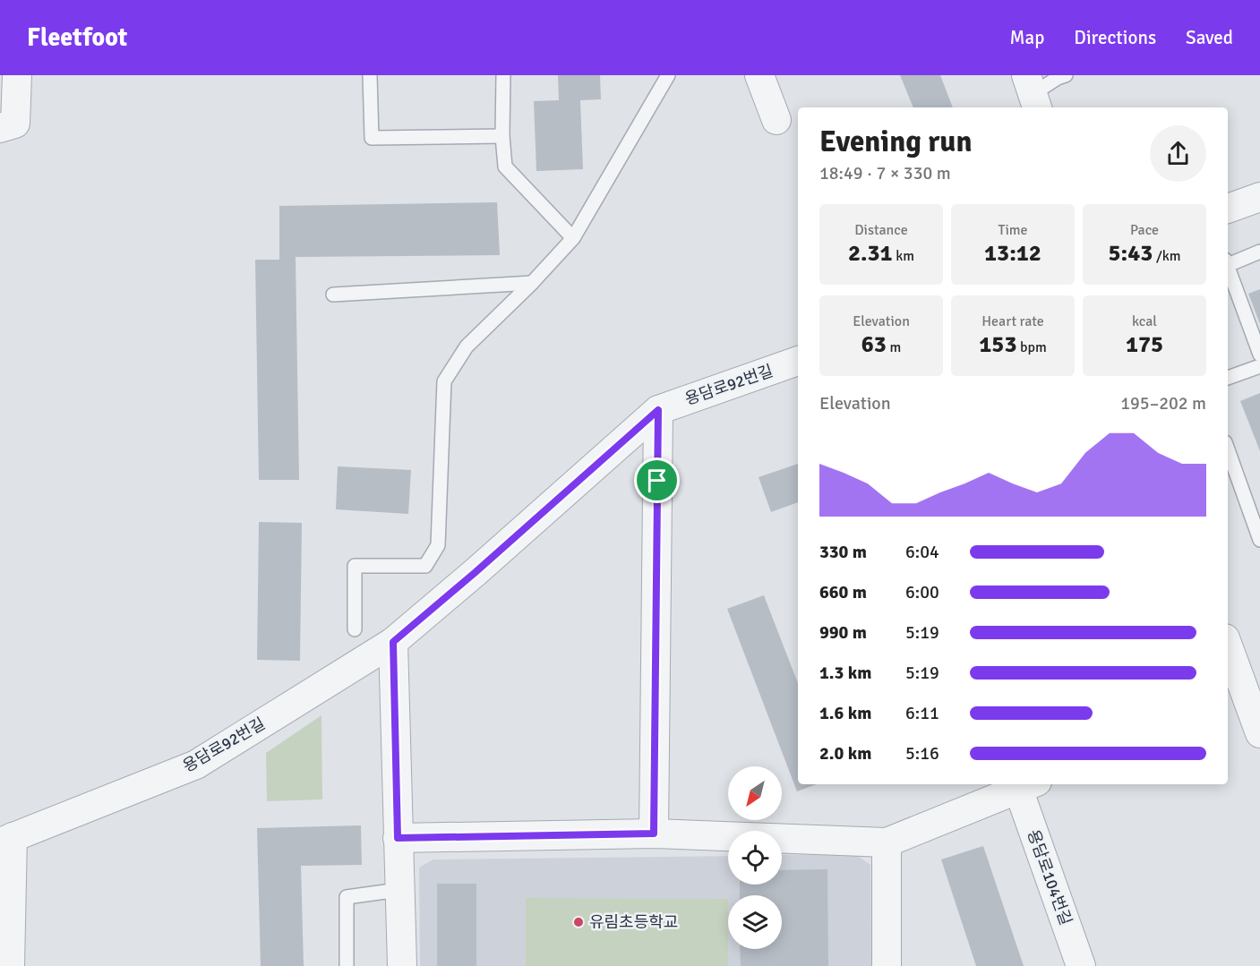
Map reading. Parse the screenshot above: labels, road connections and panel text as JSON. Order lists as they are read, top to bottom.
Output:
{
  "streets": {
    "street": ["용담로92번길", "용담로104번길"]
  },
  "places": ["유림초등학교"],
  "north": "bottom left",
  "page": {
    "header": "Fleetfoot",
    "nav": ["Map", "Directions", "Saved"],
    "heading": ["Evening run", "18:49 · 7 × 330 m"],
    "stats": [
      ["Distance", "2.31 km"],
      ["Time", "13:12"],
      ["Pace", "5:43 /km"],
      ["Elevation", "63 m"],
      ["Heart rate", "153 bpm"],
      ["kcal", "175"]
    ],
    "chart": ["Elevation", "195–202 m"],
    "list": [
      {
        "name": "330 m",
        "note": "6:04"
      },
      {
        "name": "660 m",
        "note": "6:00"
      },
      {
        "name": "990 m",
        "note": "5:19"
      },
      {
        "name": "1.3 km",
        "note": "5:19"
      },
      {
        "name": "1.6 km",
        "note": "6:11"
      },
      {
        "name": "2.0 km",
        "note": "5:16"
      }
    ]
  }
}
